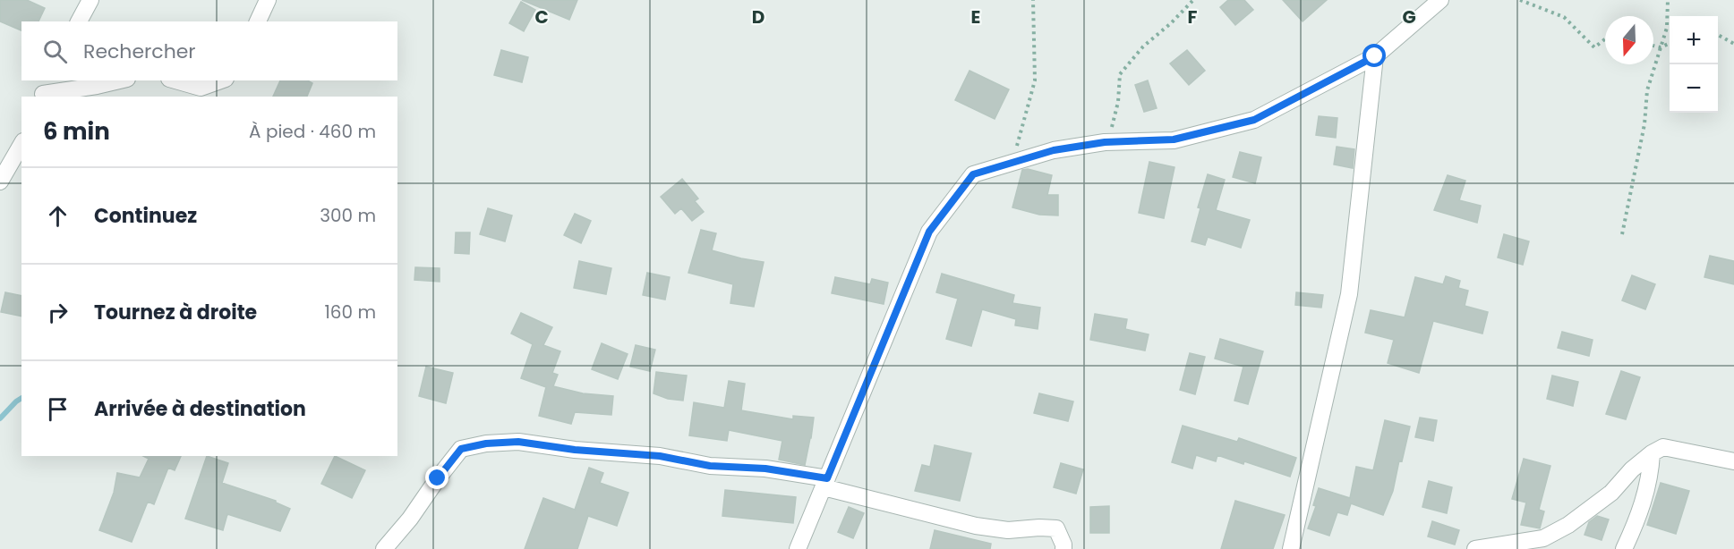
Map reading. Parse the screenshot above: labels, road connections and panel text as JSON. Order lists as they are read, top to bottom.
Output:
{
  "north": "bottom",
  "page": {
    "map_buttons": ["+", "−"],
    "search": "Rechercher",
    "heading": ["6 min", "À pied · 460 m"],
    "list": [
      ["Continuez", "300 m"],
      ["Tournez à droite", "160 m"],
      "Arrivée à destination"
    ]
  },
  "grid": {
    "columns": [
      "C",
      "D",
      "E",
      "F",
      "G"
    ]
  }
}
